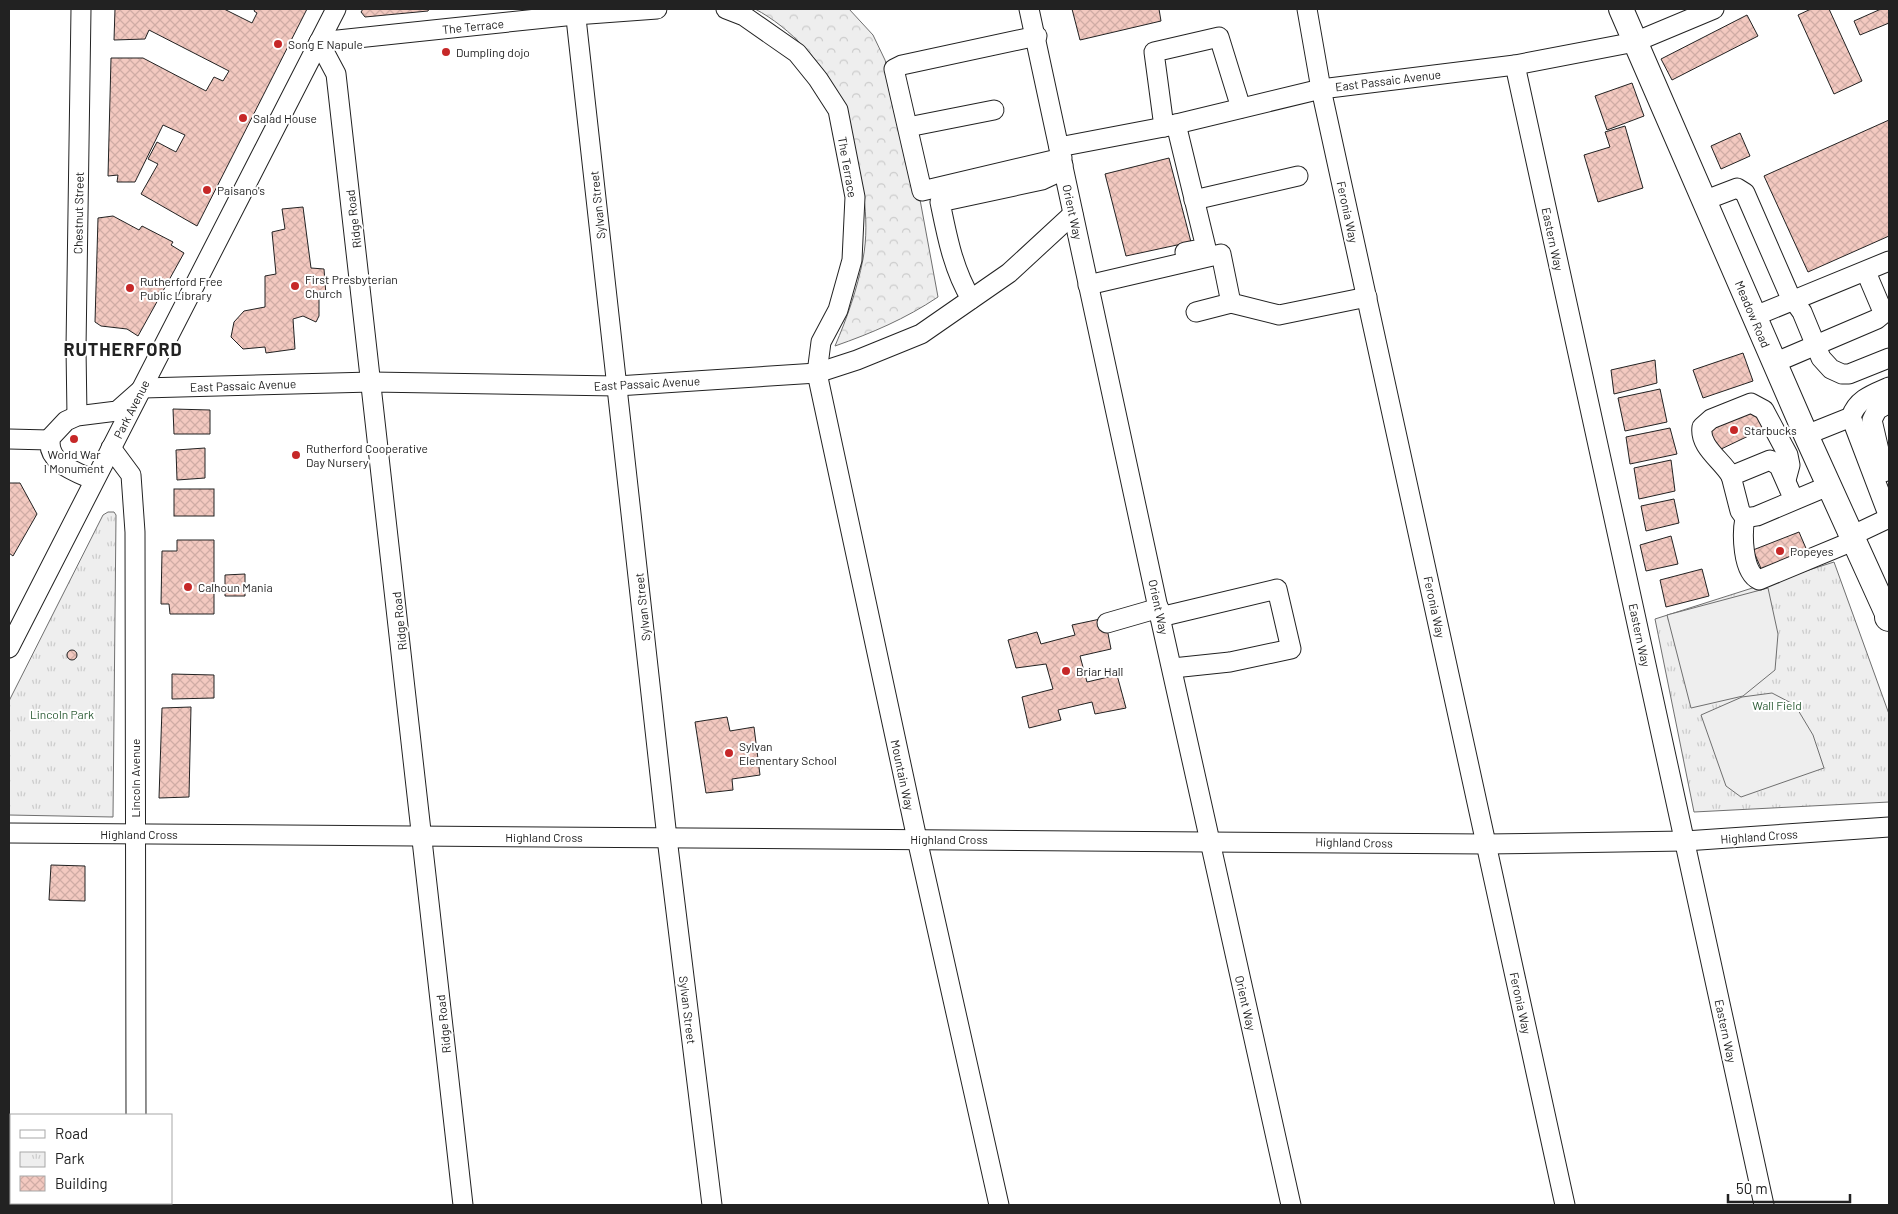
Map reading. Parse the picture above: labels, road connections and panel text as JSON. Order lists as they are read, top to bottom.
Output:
{
  "streets": {
    "main road": ["Meadow Road"],
    "street": [
      "The Terrace",
      "East Passaic Avenue",
      "Sylvan Street",
      "Orient Way",
      "Feronia Way",
      "Chestnut Street",
      "Ridge Road",
      "Eastern Way",
      "Park Avenue",
      "Mountain Way",
      "Lincoln Avenue",
      "Highland Cross"
    ]
  },
  "crossings": [
    ["The Terrace", "East Passaic Avenue"],
    ["The Terrace", "Sylvan Street"],
    ["The Terrace", "Ridge Road"],
    ["The Terrace", "Park Avenue"],
    ["The Terrace", "Mountain Way"],
    ["East Passaic Avenue", "Sylvan Street"],
    ["East Passaic Avenue", "Orient Way"],
    ["East Passaic Avenue", "Feronia Way"],
    ["East Passaic Avenue", "Ridge Road"],
    ["East Passaic Avenue", "Eastern Way"],
    ["East Passaic Avenue", "Meadow Road"],
    ["East Passaic Avenue", "Park Avenue"],
    ["East Passaic Avenue", "Mountain Way"],
    ["Sylvan Street", "Highland Cross"],
    ["Orient Way", "Highland Cross"],
    ["Feronia Way", "Highland Cross"],
    ["Ridge Road", "Park Avenue"],
    ["Ridge Road", "Highland Cross"],
    ["Eastern Way", "Highland Cross"],
    ["Park Avenue", "Lincoln Avenue"],
    ["Mountain Way", "Highland Cross"],
    ["Lincoln Avenue", "Highland Cross"]
  ],
  "districts": ["RUTHERFORD"],
  "parks": ["Wall Field", "Lincoln Park"],
  "places": [
    "Song E Napule",
    "Dumpling dojo",
    "Salad House",
    "Paisano's",
    "First Presbyterian Church",
    "Rutherford Free Public Library",
    "Starbucks",
    "World War I Monument",
    "Rutherford Cooperative Day Nursery",
    "Popeyes",
    "Calhoun Mania",
    "Briar Hall",
    "Sylvan Elementary School"
  ],
  "legend": ["Road", "Park", "Building"],
  "scale_bar": "50 m"
}
